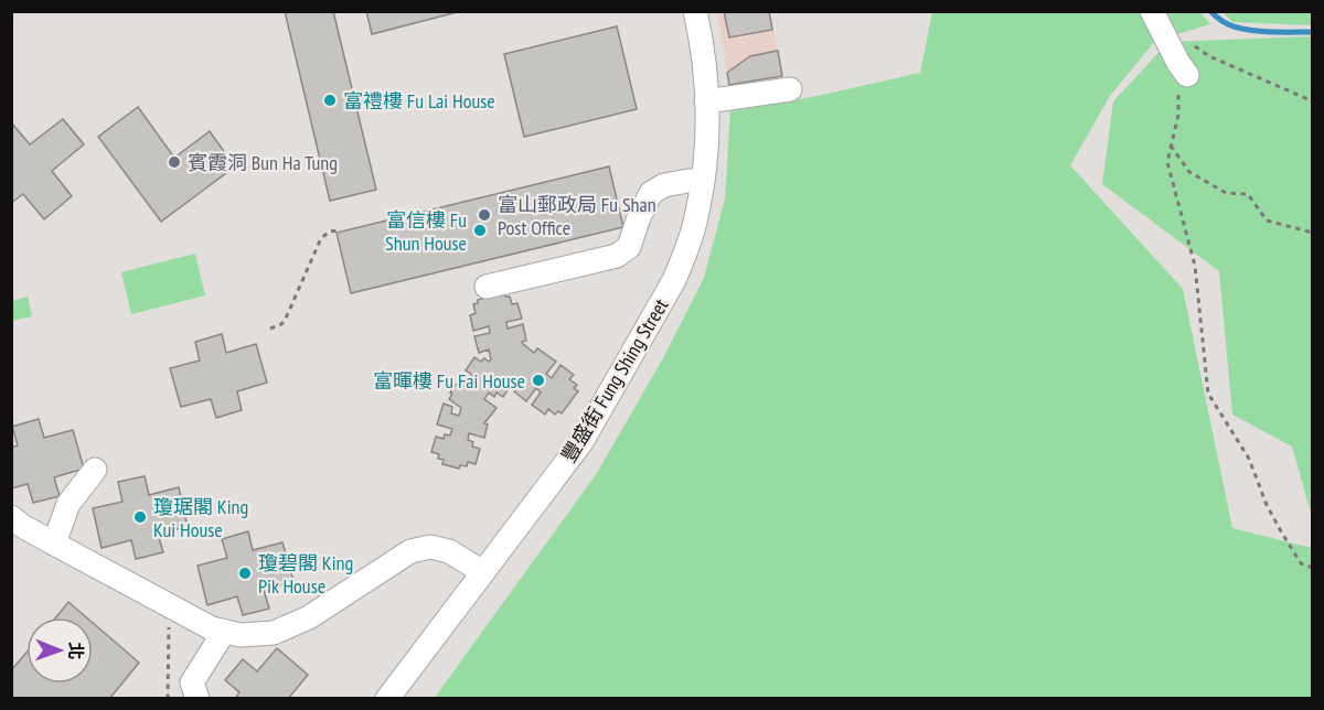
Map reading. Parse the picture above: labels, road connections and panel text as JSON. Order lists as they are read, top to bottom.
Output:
{
  "streets": {
    "street": ["豐盛街 Fung Shing Street"]
  },
  "places": [
    "富禮樓 Fu Lai House",
    "賓霞洞 Bun Ha Tung",
    "富山郵政局 Fu Shan Post Office",
    "富信樓 Fu Shun House",
    "富暉樓 Fu Fai House",
    "瓊琚閣 King Kui House",
    "瓊碧閣 King Pik House"
  ],
  "north": "right"
}
